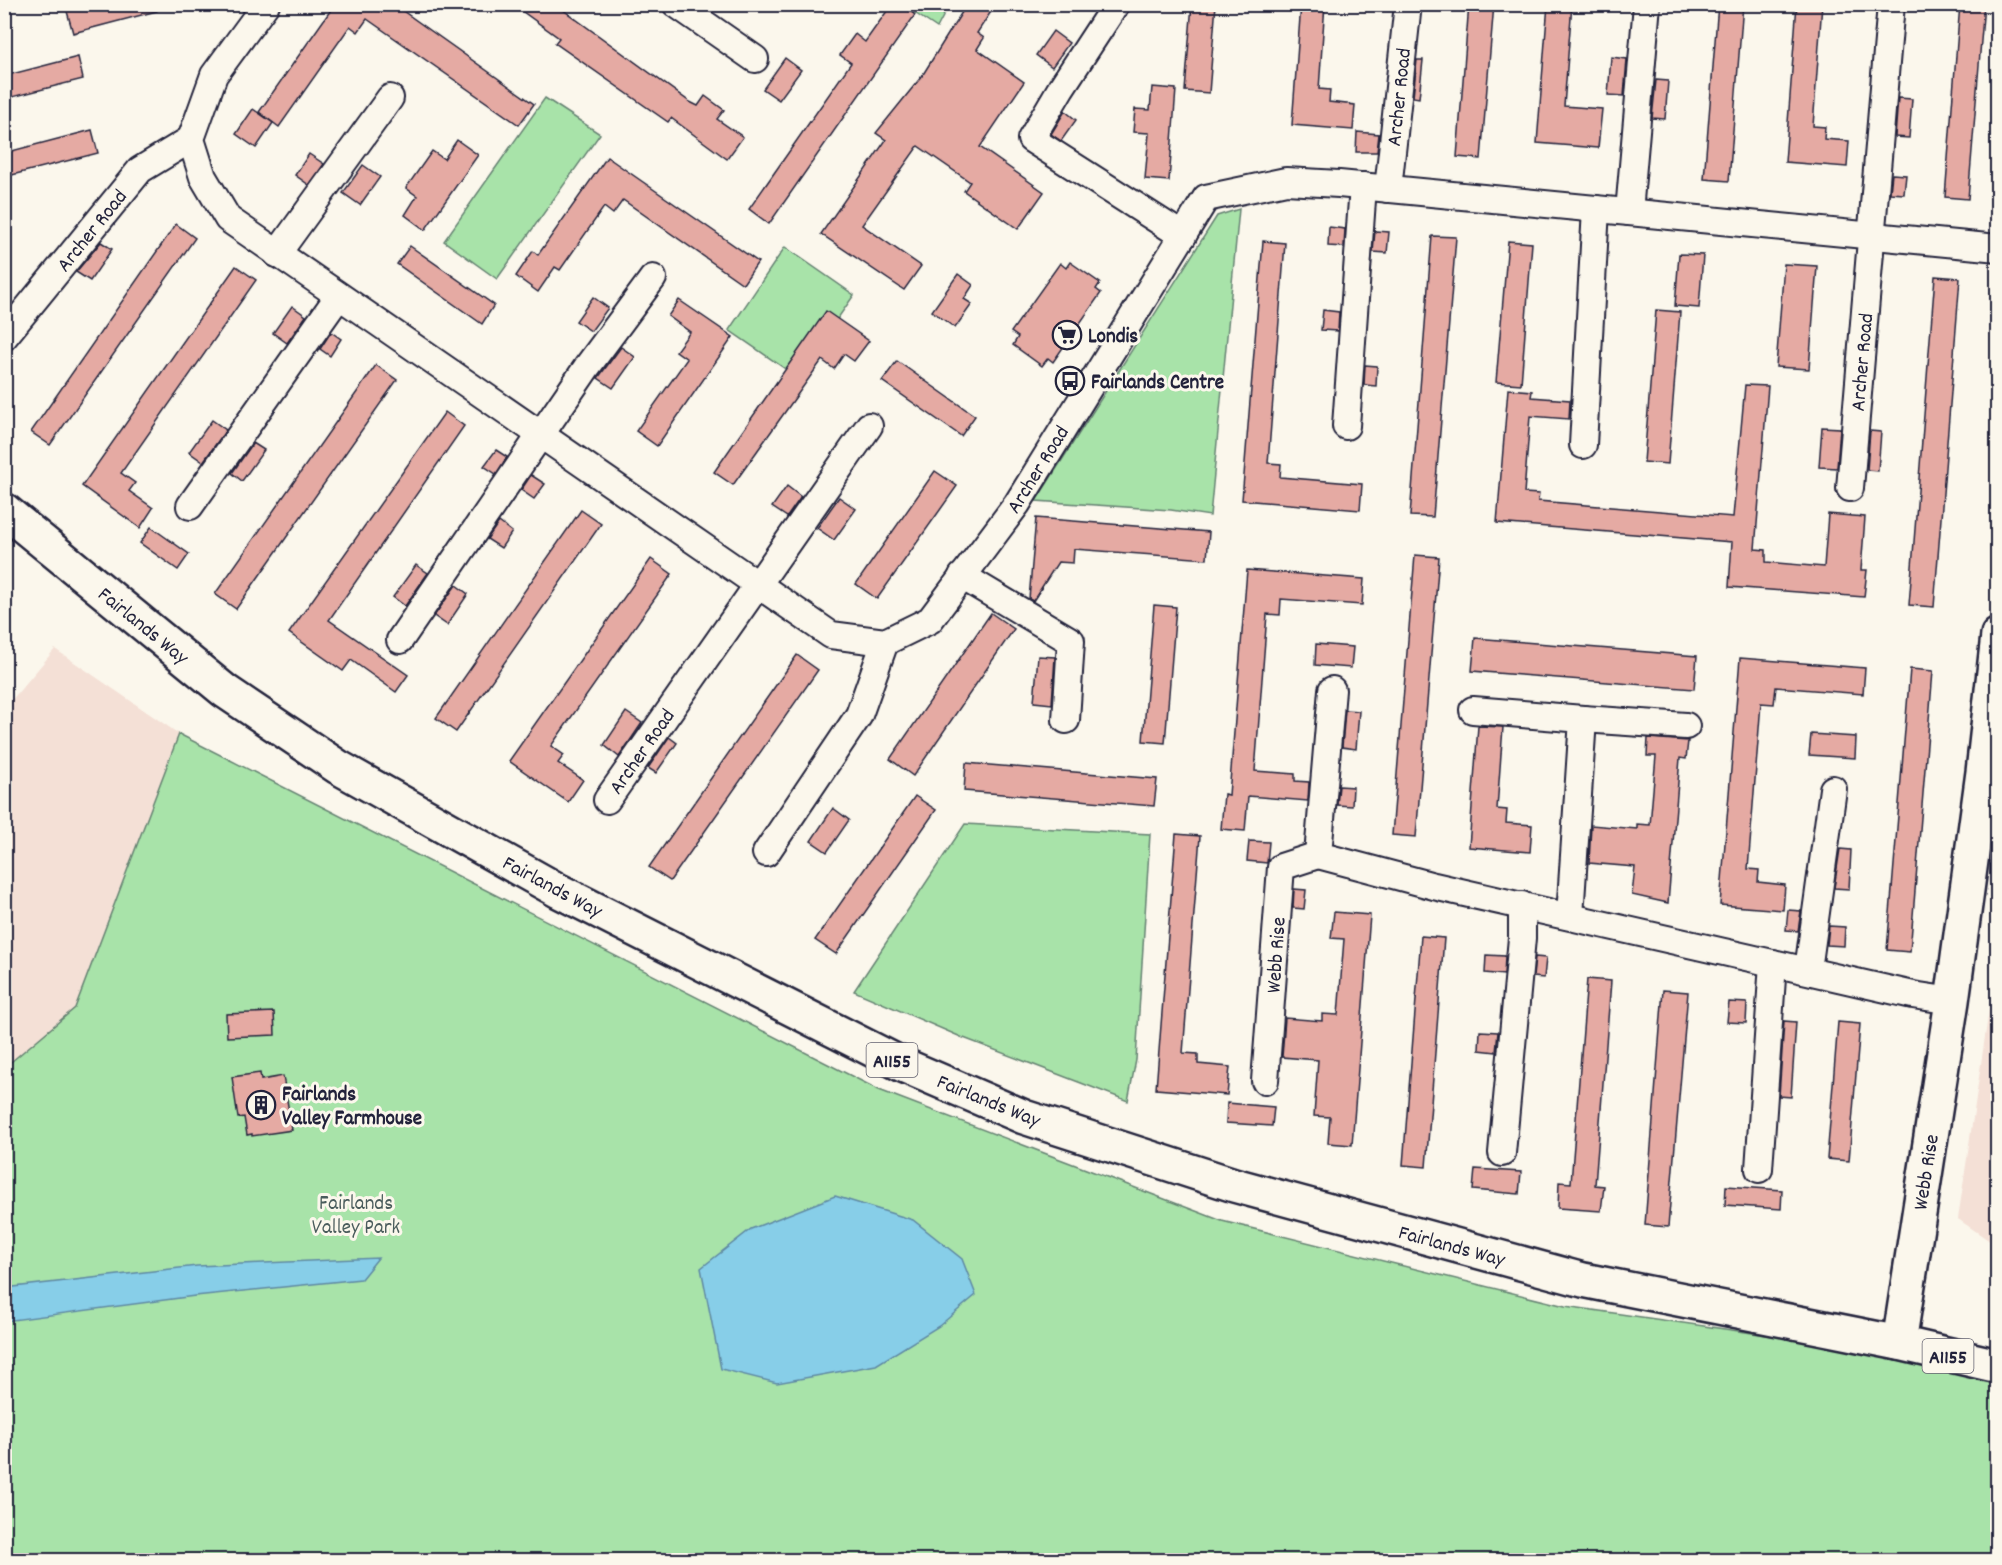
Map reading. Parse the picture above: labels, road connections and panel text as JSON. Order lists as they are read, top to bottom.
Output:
{
  "streets": {
    "main road": ["Fairlands Way", "Webb Rise", "A1155"],
    "street": ["Archer Road"]
  },
  "crossings": [
    ["Fairlands Way", "Webb Rise"]
  ],
  "parks": ["Fairlands Valley Park"],
  "places": {
    "supermarket": ["Londis"],
    "bus stop": ["Fairlands Centre"],
    "building": ["Fairlands Valley Farmhouse"]
  }
}
